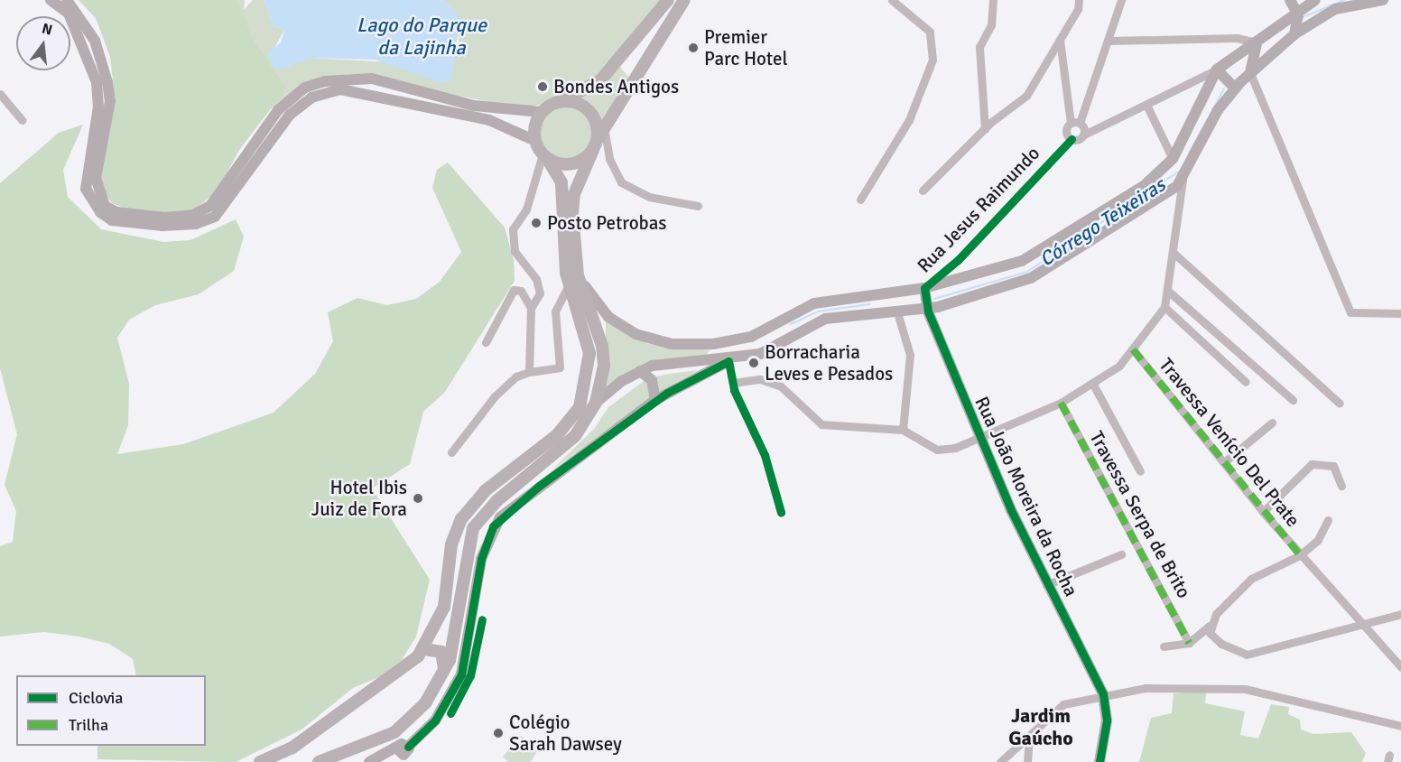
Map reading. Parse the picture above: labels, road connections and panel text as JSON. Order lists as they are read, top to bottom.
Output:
{
  "streets": {
    "main road": ["Rua Jesus Raimundo", "Rua João Moreira da Rocha"],
    "street": ["Travessa Venício Del Prate", "Travessa Serpa de Brito"]
  },
  "crossings": [
    ["Rua Jesus Raimundo", "Rua João Moreira da Rocha"]
  ],
  "districts": ["Jardim Gaúcho"],
  "water": ["Lago do Parque da Lajinha", "Córrego Teixeiras"],
  "places": [
    "Premier Parc Hotel",
    "Bondes Antigos",
    "Posto Petrobas",
    "Borracharia Leves e Pesados",
    "Hotel Ibis Juiz de Fora",
    "Colégio Sarah Dawsey"
  ],
  "legend": ["Ciclovia", "Trilha"],
  "north": "top"
}
